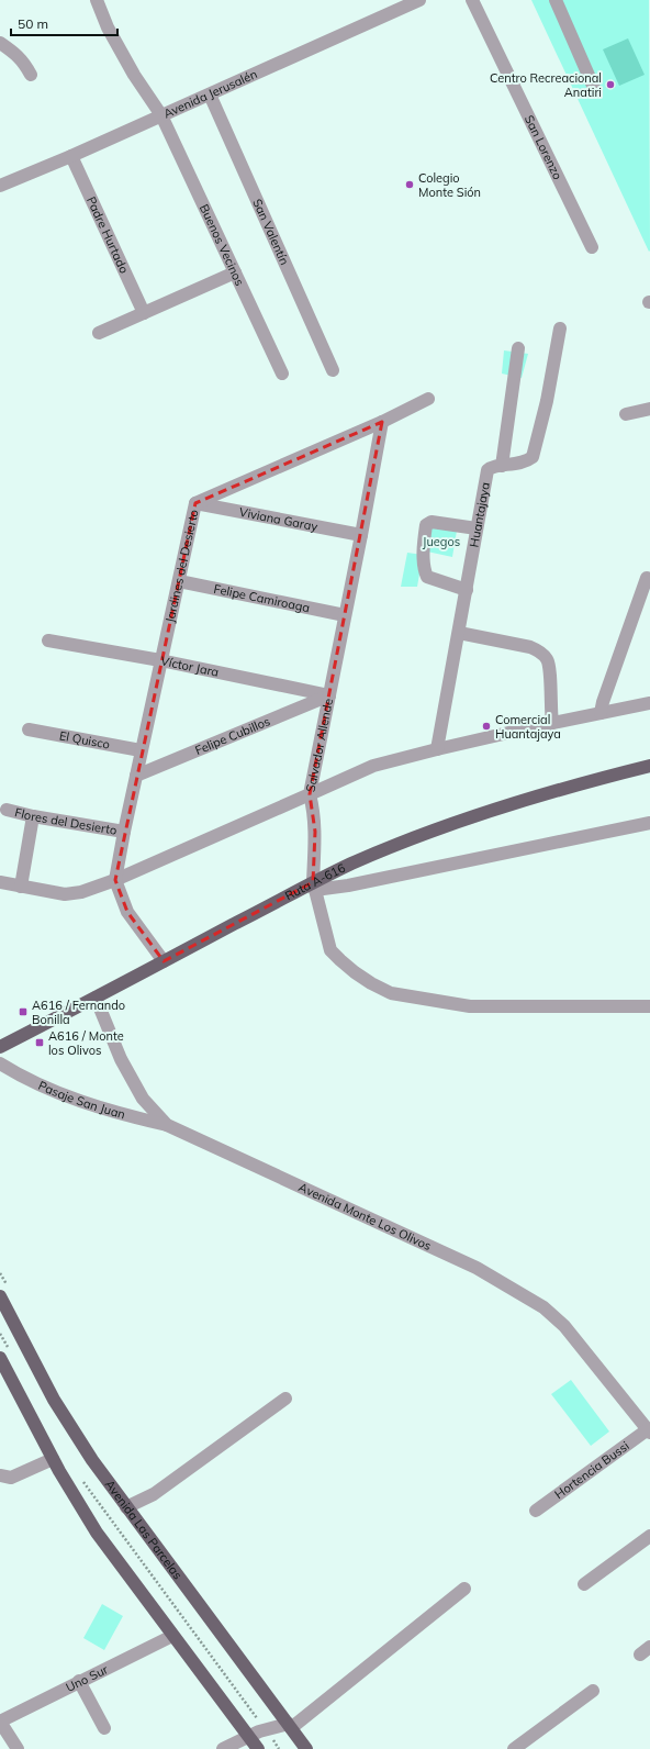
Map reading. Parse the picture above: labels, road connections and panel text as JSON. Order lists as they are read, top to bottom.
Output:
{
  "streets": {
    "main road": ["Ruta A-616", "Avenida Las Parcelas"],
    "street": [
      "Avenida Jerusalén",
      "San Lorenzo",
      "San Valentín",
      "Padre Hurtado",
      "Buenos Vecinos",
      "Huantajaya",
      "Viviana Garay",
      "Jardines del Desierto",
      "Felipe Camiroaga",
      "Víctor Jara",
      "Felipe Cubillos",
      "El Quisco",
      "Salvador Allende",
      "Flores del Desierto",
      "Pasaje San Juan",
      "Avenida Monte Los Olivos",
      "Hortencia Bussi",
      "Uno Sur"
    ]
  },
  "crossings": [
    ["Avenida Jerusalén", "San Valentín"],
    ["Avenida Jerusalén", "Padre Hurtado"],
    ["Avenida Jerusalén", "Buenos Vecinos"],
    ["Viviana Garay", "Jardines del Desierto"],
    ["Viviana Garay", "Salvador Allende"],
    ["Jardines del Desierto", "Felipe Camiroaga"],
    ["Jardines del Desierto", "Víctor Jara"],
    ["Jardines del Desierto", "Felipe Cubillos"],
    ["Jardines del Desierto", "El Quisco"],
    ["Jardines del Desierto", "Salvador Allende"],
    ["Jardines del Desierto", "Flores del Desierto"],
    ["Felipe Camiroaga", "Salvador Allende"],
    ["Víctor Jara", "Felipe Cubillos"],
    ["Víctor Jara", "Salvador Allende"],
    ["Felipe Cubillos", "Salvador Allende"],
    ["Ruta A-616", "Avenida Monte Los Olivos"],
    ["Pasaje San Juan", "Avenida Monte Los Olivos"],
    ["Avenida Monte Los Olivos", "Hortencia Bussi"]
  ],
  "parks": ["Juegos"],
  "places": {
    "other": ["Centro Recreacional Anatiri", "Colegio Monte Sión", "Comercial Huantajaya"],
    "transit": ["A616 / Fernando Bonilla", "A616 / Monte los Olivos"]
  },
  "scale_bar": "50 m"
}
